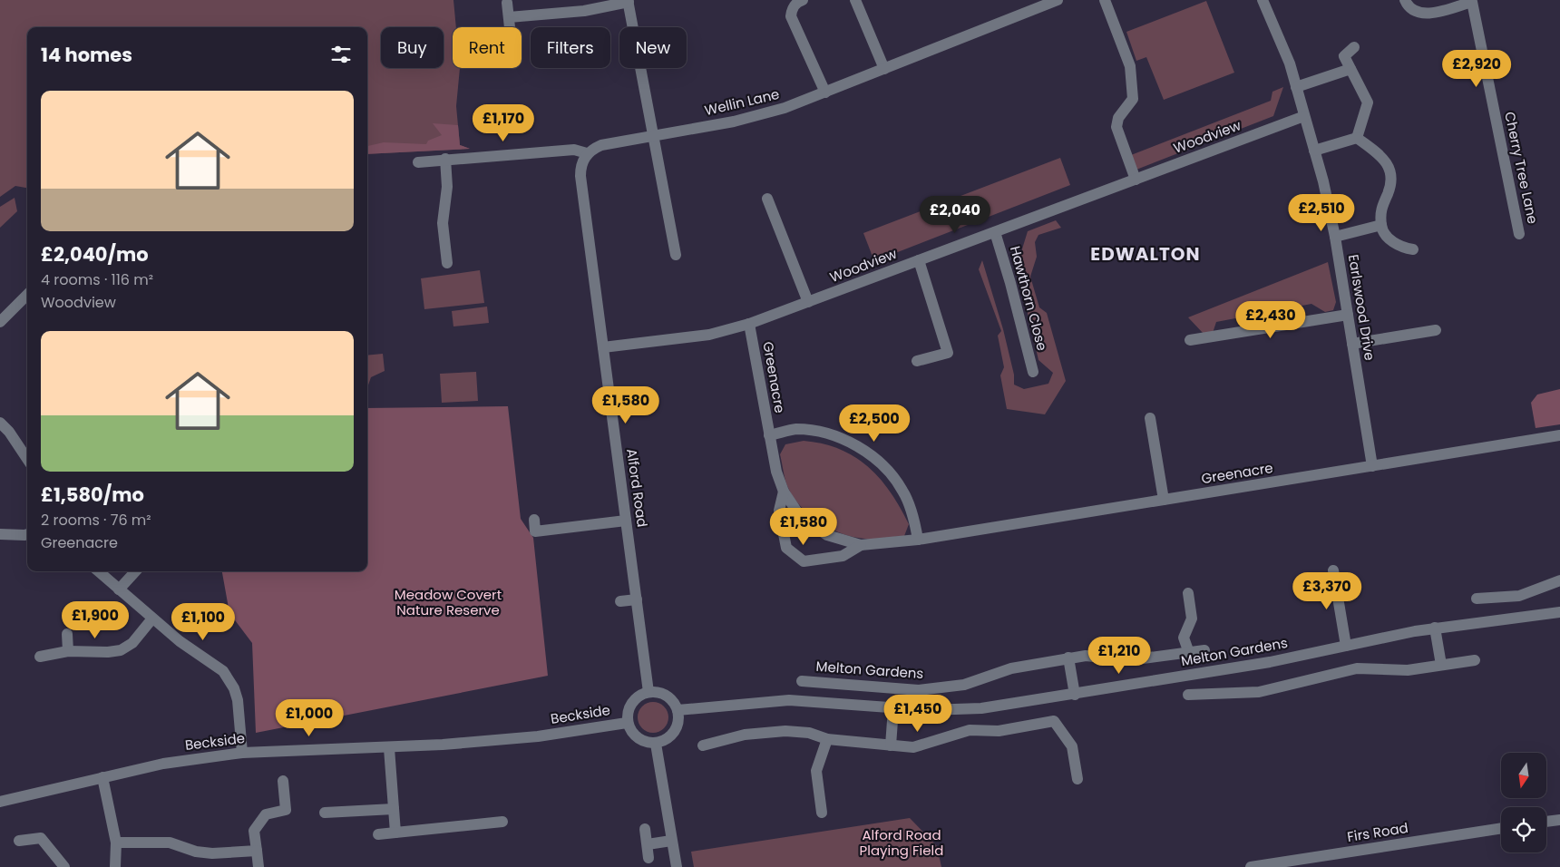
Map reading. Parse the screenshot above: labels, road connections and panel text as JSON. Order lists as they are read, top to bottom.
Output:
{
  "streets": {
    "street": [
      "Wellin Lane",
      "Woodview",
      "Cherry Tree Lane",
      "Hawthorn Close",
      "Earlswood Drive",
      "Greenacre",
      "Alford Road",
      "Melton Gardens",
      "Beckside",
      "Firs Road"
    ]
  },
  "crossings": [
    ["Wellin Lane", "Alford Road"],
    ["Woodview", "Hawthorn Close"],
    ["Woodview", "Earlswood Drive"],
    ["Woodview", "Greenacre"],
    ["Woodview", "Alford Road"],
    ["Earlswood Drive", "Greenacre"],
    ["Alford Road", "Melton Gardens"],
    ["Alford Road", "Beckside"],
    ["Melton Gardens", "Beckside"]
  ],
  "districts": ["EDWALTON"],
  "parks": ["Meadow Covert Nature Reserve", "Alford Road Playing Field"],
  "north": "bottom",
  "page": {
    "chip": [
      "Buy",
      "Rent",
      "Filters",
      "New"
    ],
    "heading": "14 homes",
    "price": [
      "£2,920",
      "£1,170",
      "£2,510",
      "£2,040",
      "£2,430",
      "£1,580",
      "£2,500",
      "£1,580",
      "£3,370",
      "£1,900",
      "£1,100",
      "£1,210",
      "£1,450",
      "£1,000"
    ],
    "list": [
      {
        "name": "£2,040/mo",
        "note": "4 rooms · 116 m² · Woodview"
      },
      {
        "name": "£1,580/mo",
        "note": "2 rooms · 76 m² · Greenacre"
      }
    ]
  }
}
